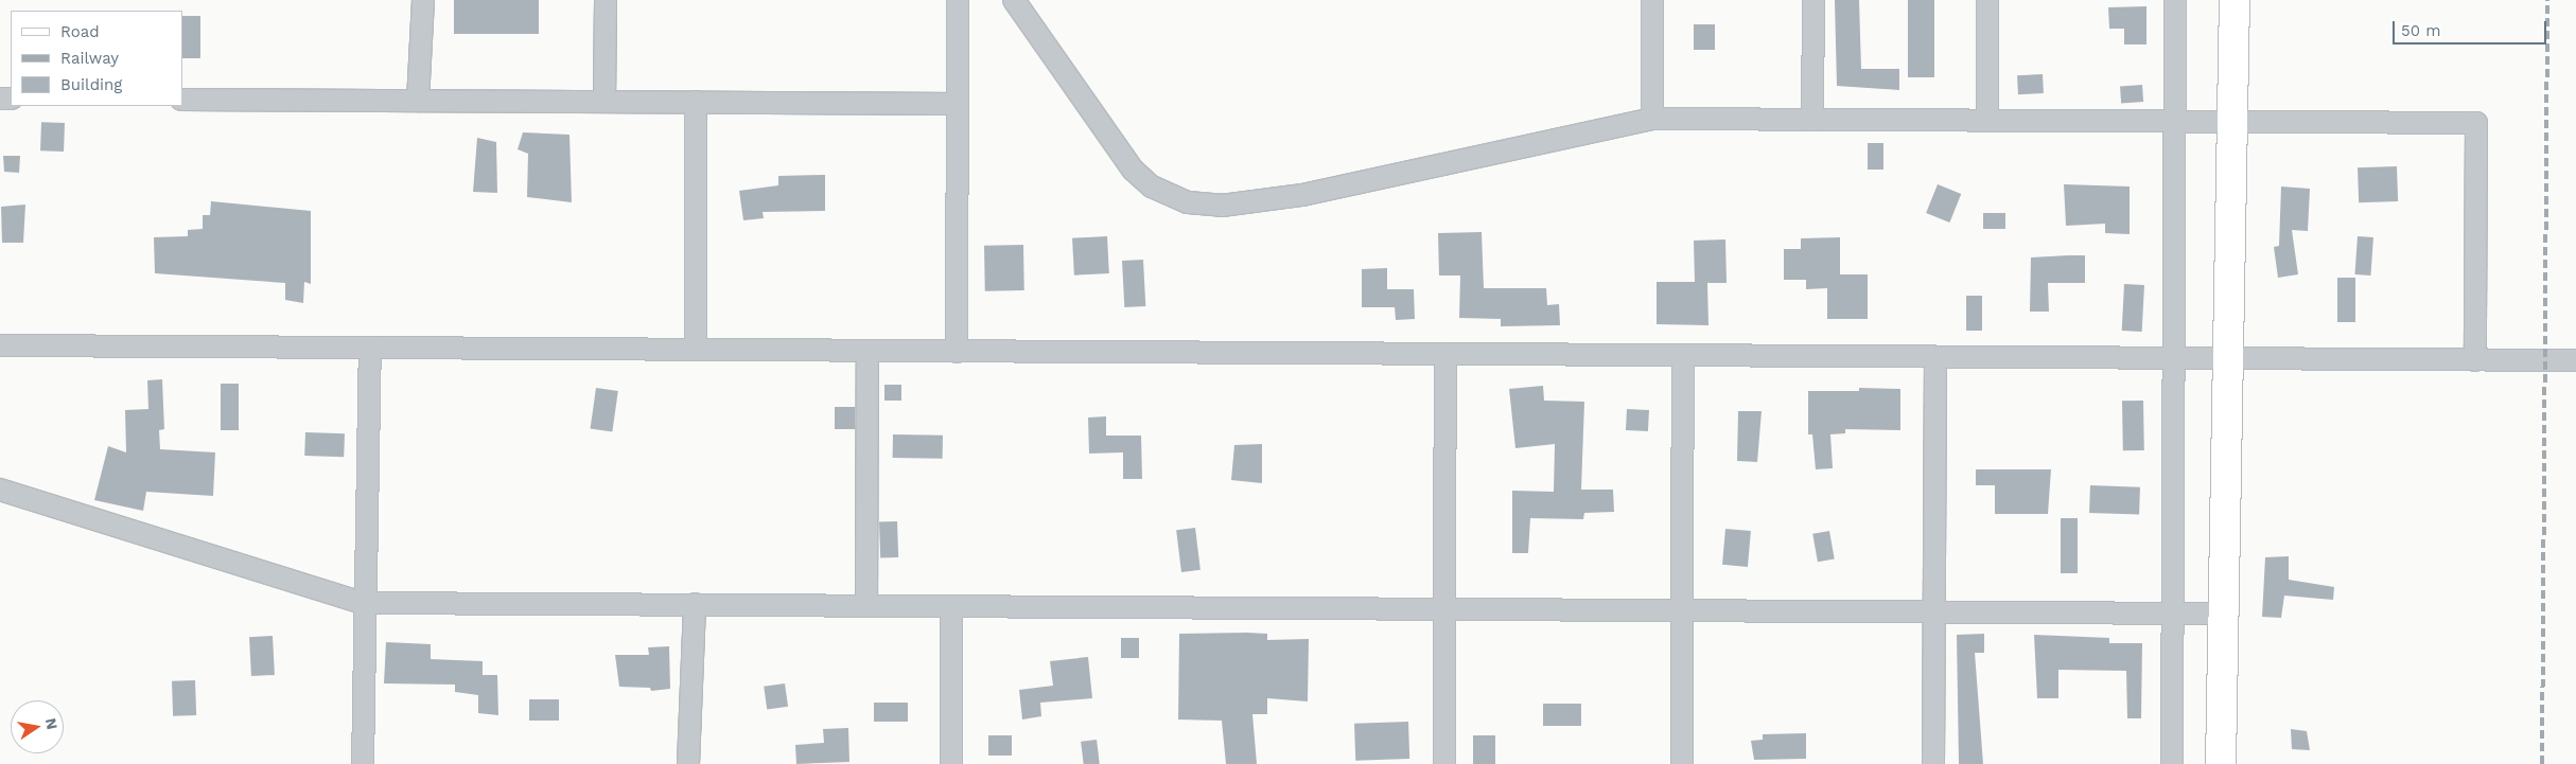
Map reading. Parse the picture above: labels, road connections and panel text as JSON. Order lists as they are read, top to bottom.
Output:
{
  "legend": ["Road", "Railway", "Building"],
  "scale_bar": "50 m",
  "north": "right"
}
